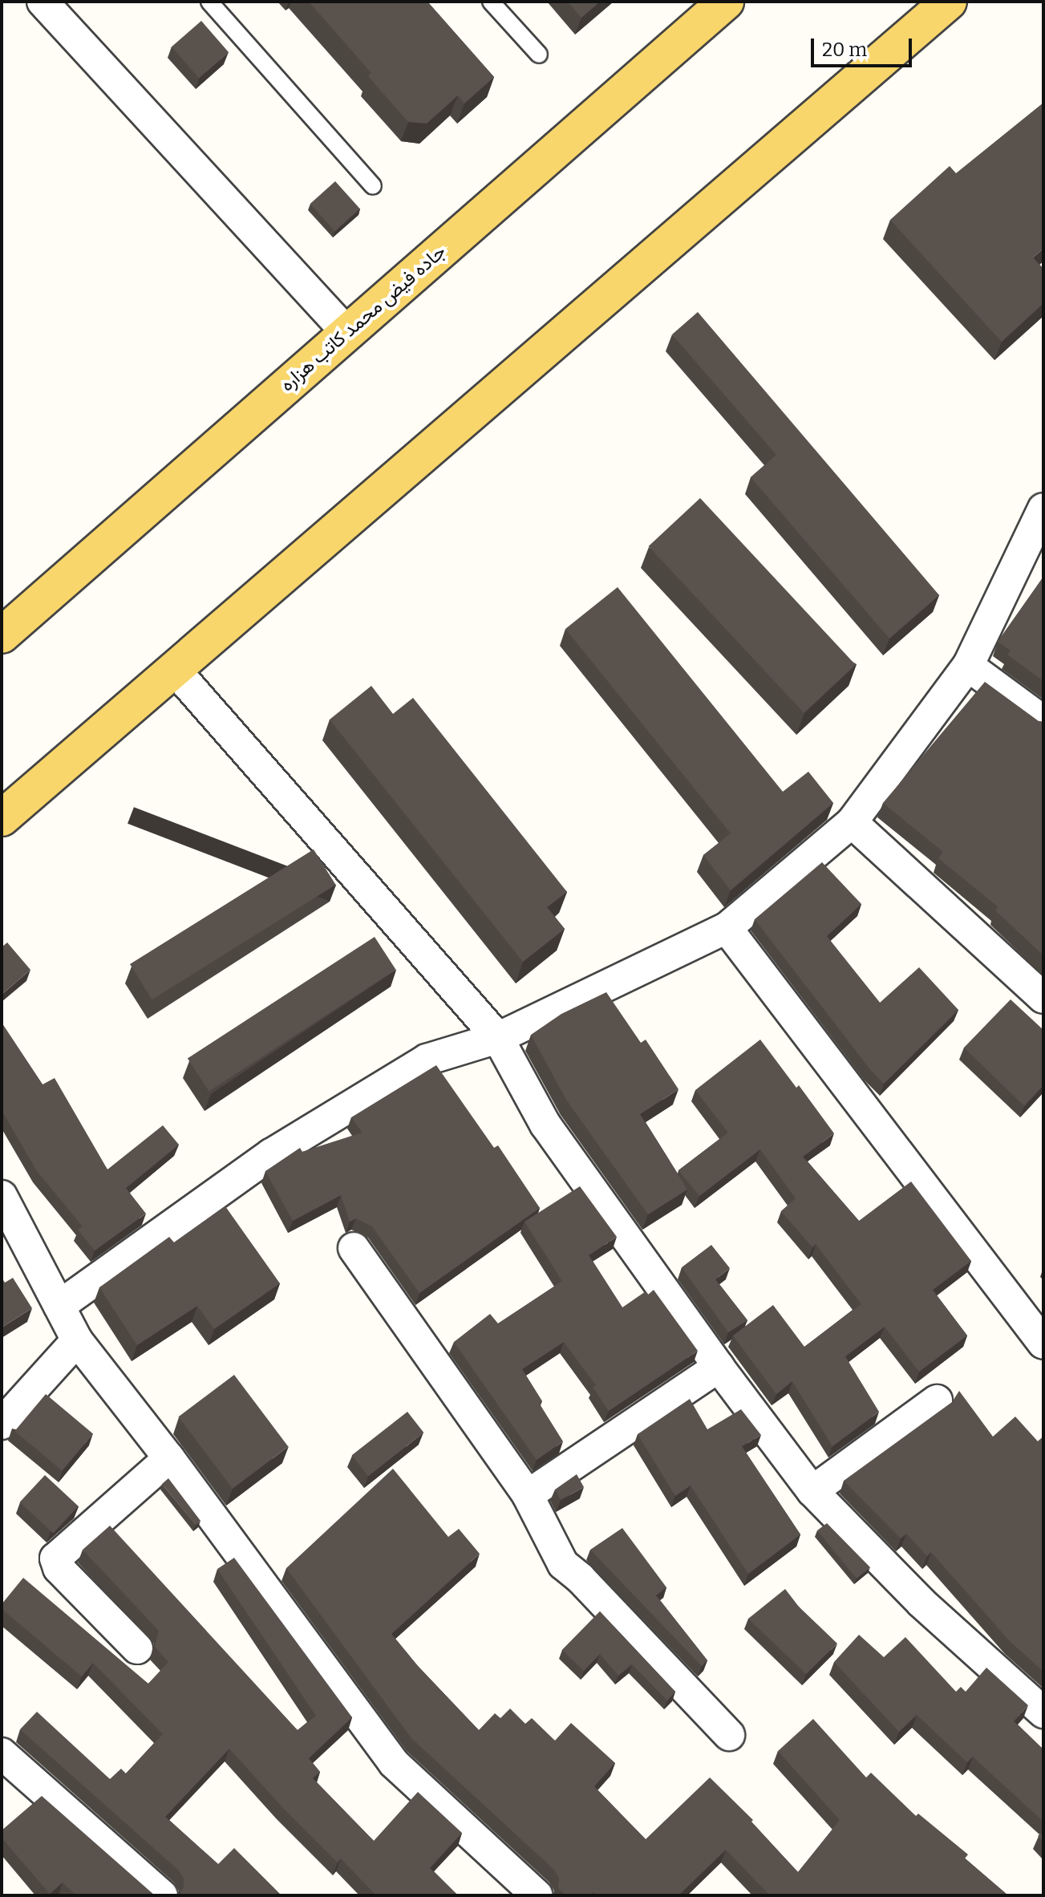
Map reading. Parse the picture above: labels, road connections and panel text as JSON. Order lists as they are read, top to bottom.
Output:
{
  "streets": {
    "main road": ["جاده فیض محمد کاتب هزاره"]
  },
  "scale_bar": "20 m"
}
